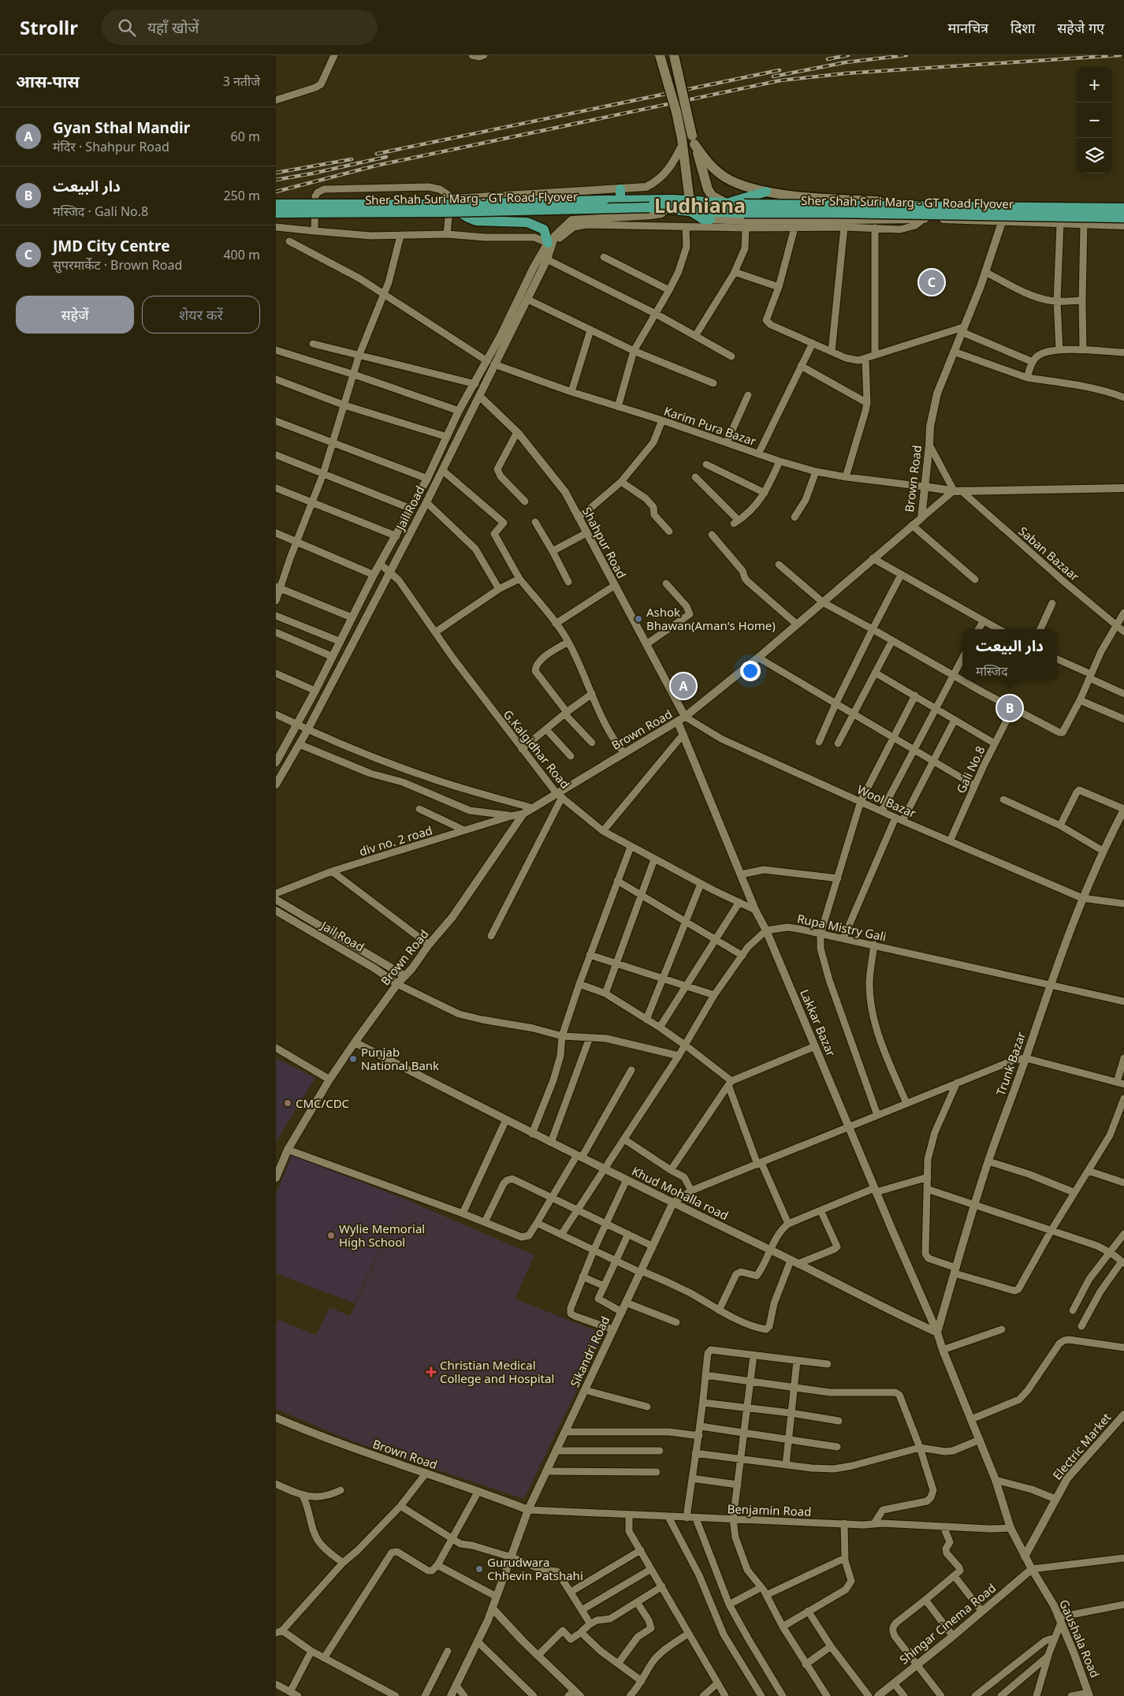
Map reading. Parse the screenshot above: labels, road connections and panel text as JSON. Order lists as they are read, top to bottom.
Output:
{
  "streets": {
    "main road": ["Sher Shah Suri Marg - GT Road Flyover"],
    "street": [
      "Karim Pura Bazar",
      "Brown Road",
      "Jail Road",
      "Shahpur Road",
      "Saban Bazaar",
      "G.Kalgidhar Road",
      "Gali No.8",
      "Wool Bazar",
      "div no. 2 road",
      "Rupa Mistry Gali",
      "Lakkar Bazar",
      "Trunk Bazar",
      "Khud Mohalla road",
      "Sikandri Road",
      "Electric Market",
      "Benjamin Road",
      "Shingar Cinema Road",
      "Gaushala Road"
    ]
  },
  "crossings": [
    ["Karim Pura Bazar", "Brown Road"],
    ["Karim Pura Bazar", "Jail Road"],
    ["Brown Road", "Jail Road"],
    ["Brown Road", "Shahpur Road"],
    ["Brown Road", "G.Kalgidhar Road"],
    ["Brown Road", "Wool Bazar"],
    ["Brown Road", "div no. 2 road"],
    ["Brown Road", "Lakkar Bazar"],
    ["Brown Road", "Khud Mohalla road"],
    ["Brown Road", "Sikandri Road"],
    ["Brown Road", "Benjamin Road"],
    ["Jail Road", "Shahpur Road"],
    ["Jail Road", "G.Kalgidhar Road"],
    ["Shahpur Road", "Wool Bazar"],
    ["G.Kalgidhar Road", "Lakkar Bazar"],
    ["Gali No.8", "Wool Bazar"],
    ["Wool Bazar", "Trunk Bazar"],
    ["Rupa Mistry Gali", "Lakkar Bazar"],
    ["Rupa Mistry Gali", "Trunk Bazar"],
    ["Lakkar Bazar", "Trunk Bazar"],
    ["Lakkar Bazar", "Khud Mohalla road"],
    ["Trunk Bazar", "Khud Mohalla road"],
    ["Khud Mohalla road", "Sikandri Road"],
    ["Sikandri Road", "Benjamin Road"],
    ["Electric Market", "Gaushala Road"],
    ["Benjamin Road", "Gaushala Road"],
    ["Shingar Cinema Road", "Gaushala Road"]
  ],
  "districts": ["Ludhiana"],
  "places": {
    "other": [
      "Ashok Bhawan(Aman's Home)",
      "Punjab National Bank",
      "CMC/CDC",
      "Wylie Memorial High School",
      "Gurudwara Chhevin Patshahi"
    ],
    "health": ["Christian Medical College and Hospital"]
  },
  "page": {
    "header": "Strollr",
    "search": "यहाँ खोजें",
    "nav": ["मानचित्र", "दिशा", "सहेजे गए"],
    "heading": ["आस-पास", "3 नतीजे"],
    "map_buttons": ["+", "−"],
    "list": [
      {
        "mark": "A",
        "name": "Gyan Sthal Mandir",
        "note": "मंदिर · Shahpur Road",
        "value": "60 m"
      },
      {
        "mark": "B",
        "name": "دار البیعت",
        "note": "मस्जिद · Gali No.8",
        "value": "250 m"
      },
      {
        "mark": "C",
        "name": "JMD City Centre",
        "note": "सुपरमार्केट · Brown Road",
        "value": "400 m"
      }
    ],
    "pins": ["C", "A", "B"],
    "buttons": ["सहेजें", "शेयर करें"],
    "popup": ["دار البیعت", "मस्जिद"]
  }
}
